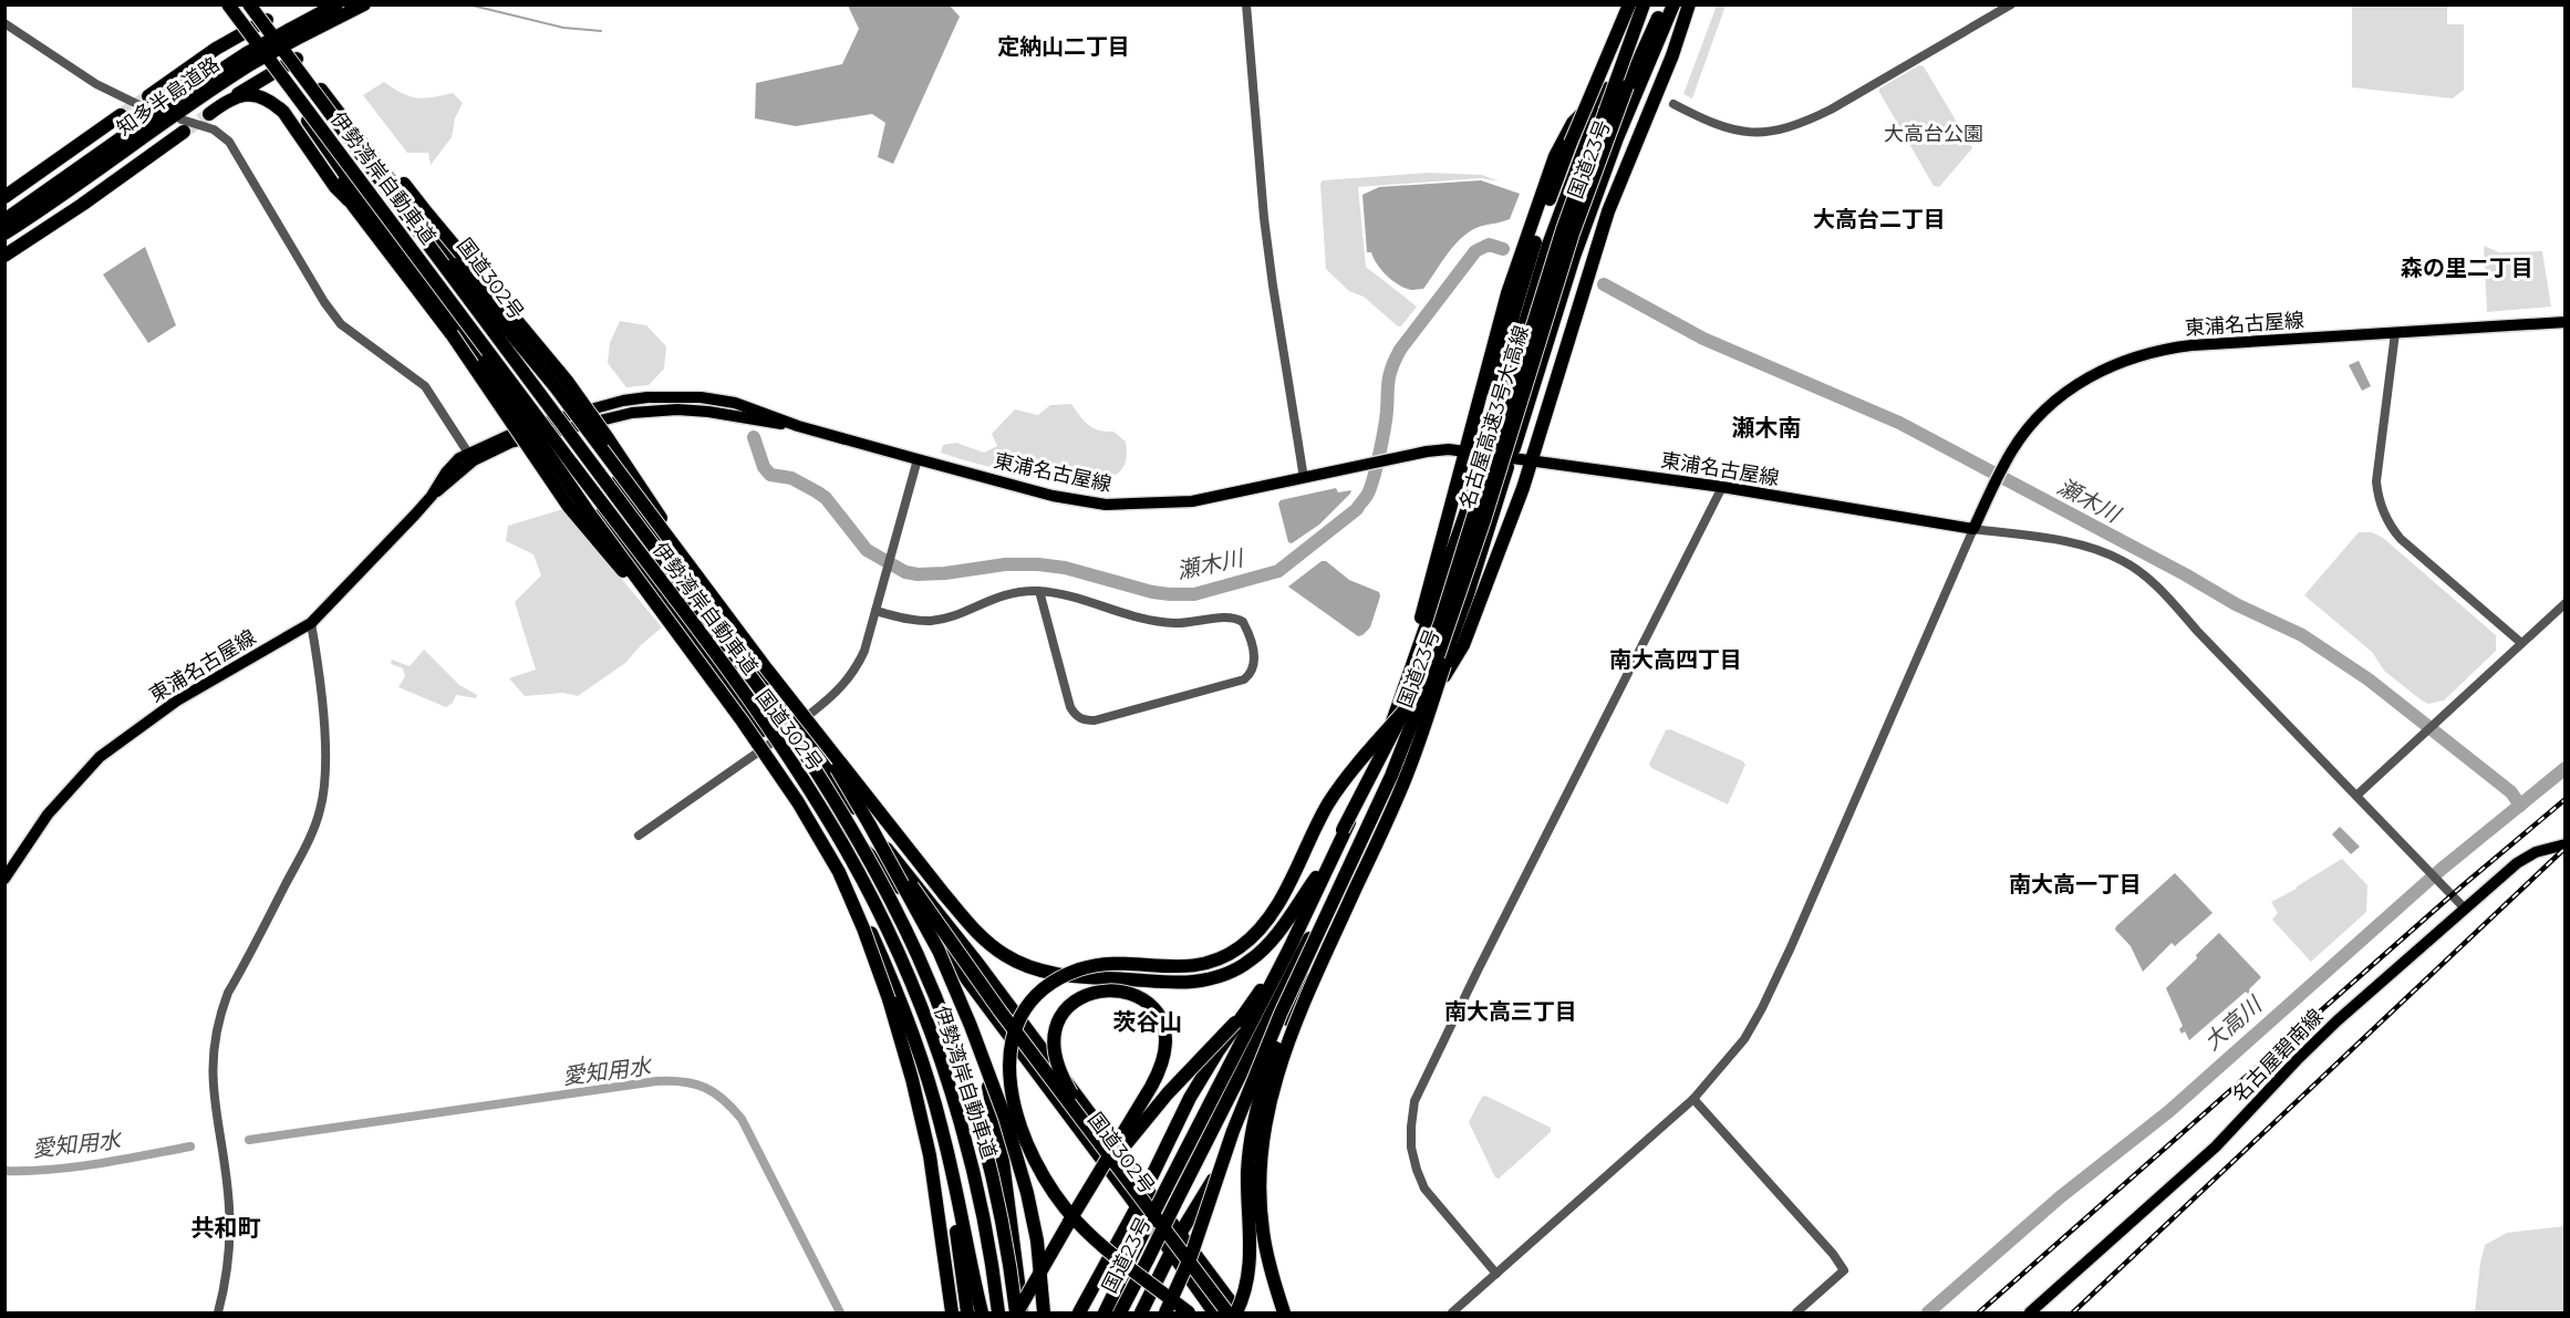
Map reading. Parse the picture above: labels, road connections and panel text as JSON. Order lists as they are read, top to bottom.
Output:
{
  "streets": {
    "highway": [
      "知多半島道路",
      "国道23号",
      "伊勢湾岸自動車道",
      "国道302号",
      "名古屋高速3号大高線"
    ],
    "main road": ["東浦名古屋線", "名古屋碧南線"]
  },
  "crossings": [
    ["国道23号", "名古屋高速3号大高線"],
    ["国道302号", "東浦名古屋線"]
  ],
  "districts": [
    "定納山二丁目",
    "大高台二丁目",
    "森の里二丁目",
    "瀬木南",
    "南大高四丁目",
    "南大高一丁目",
    "南大高三丁目",
    "茨谷山",
    "共和町"
  ],
  "water": ["瀬木川", "大高川", "愛知用水"],
  "parks": ["大高台公園"]
}
